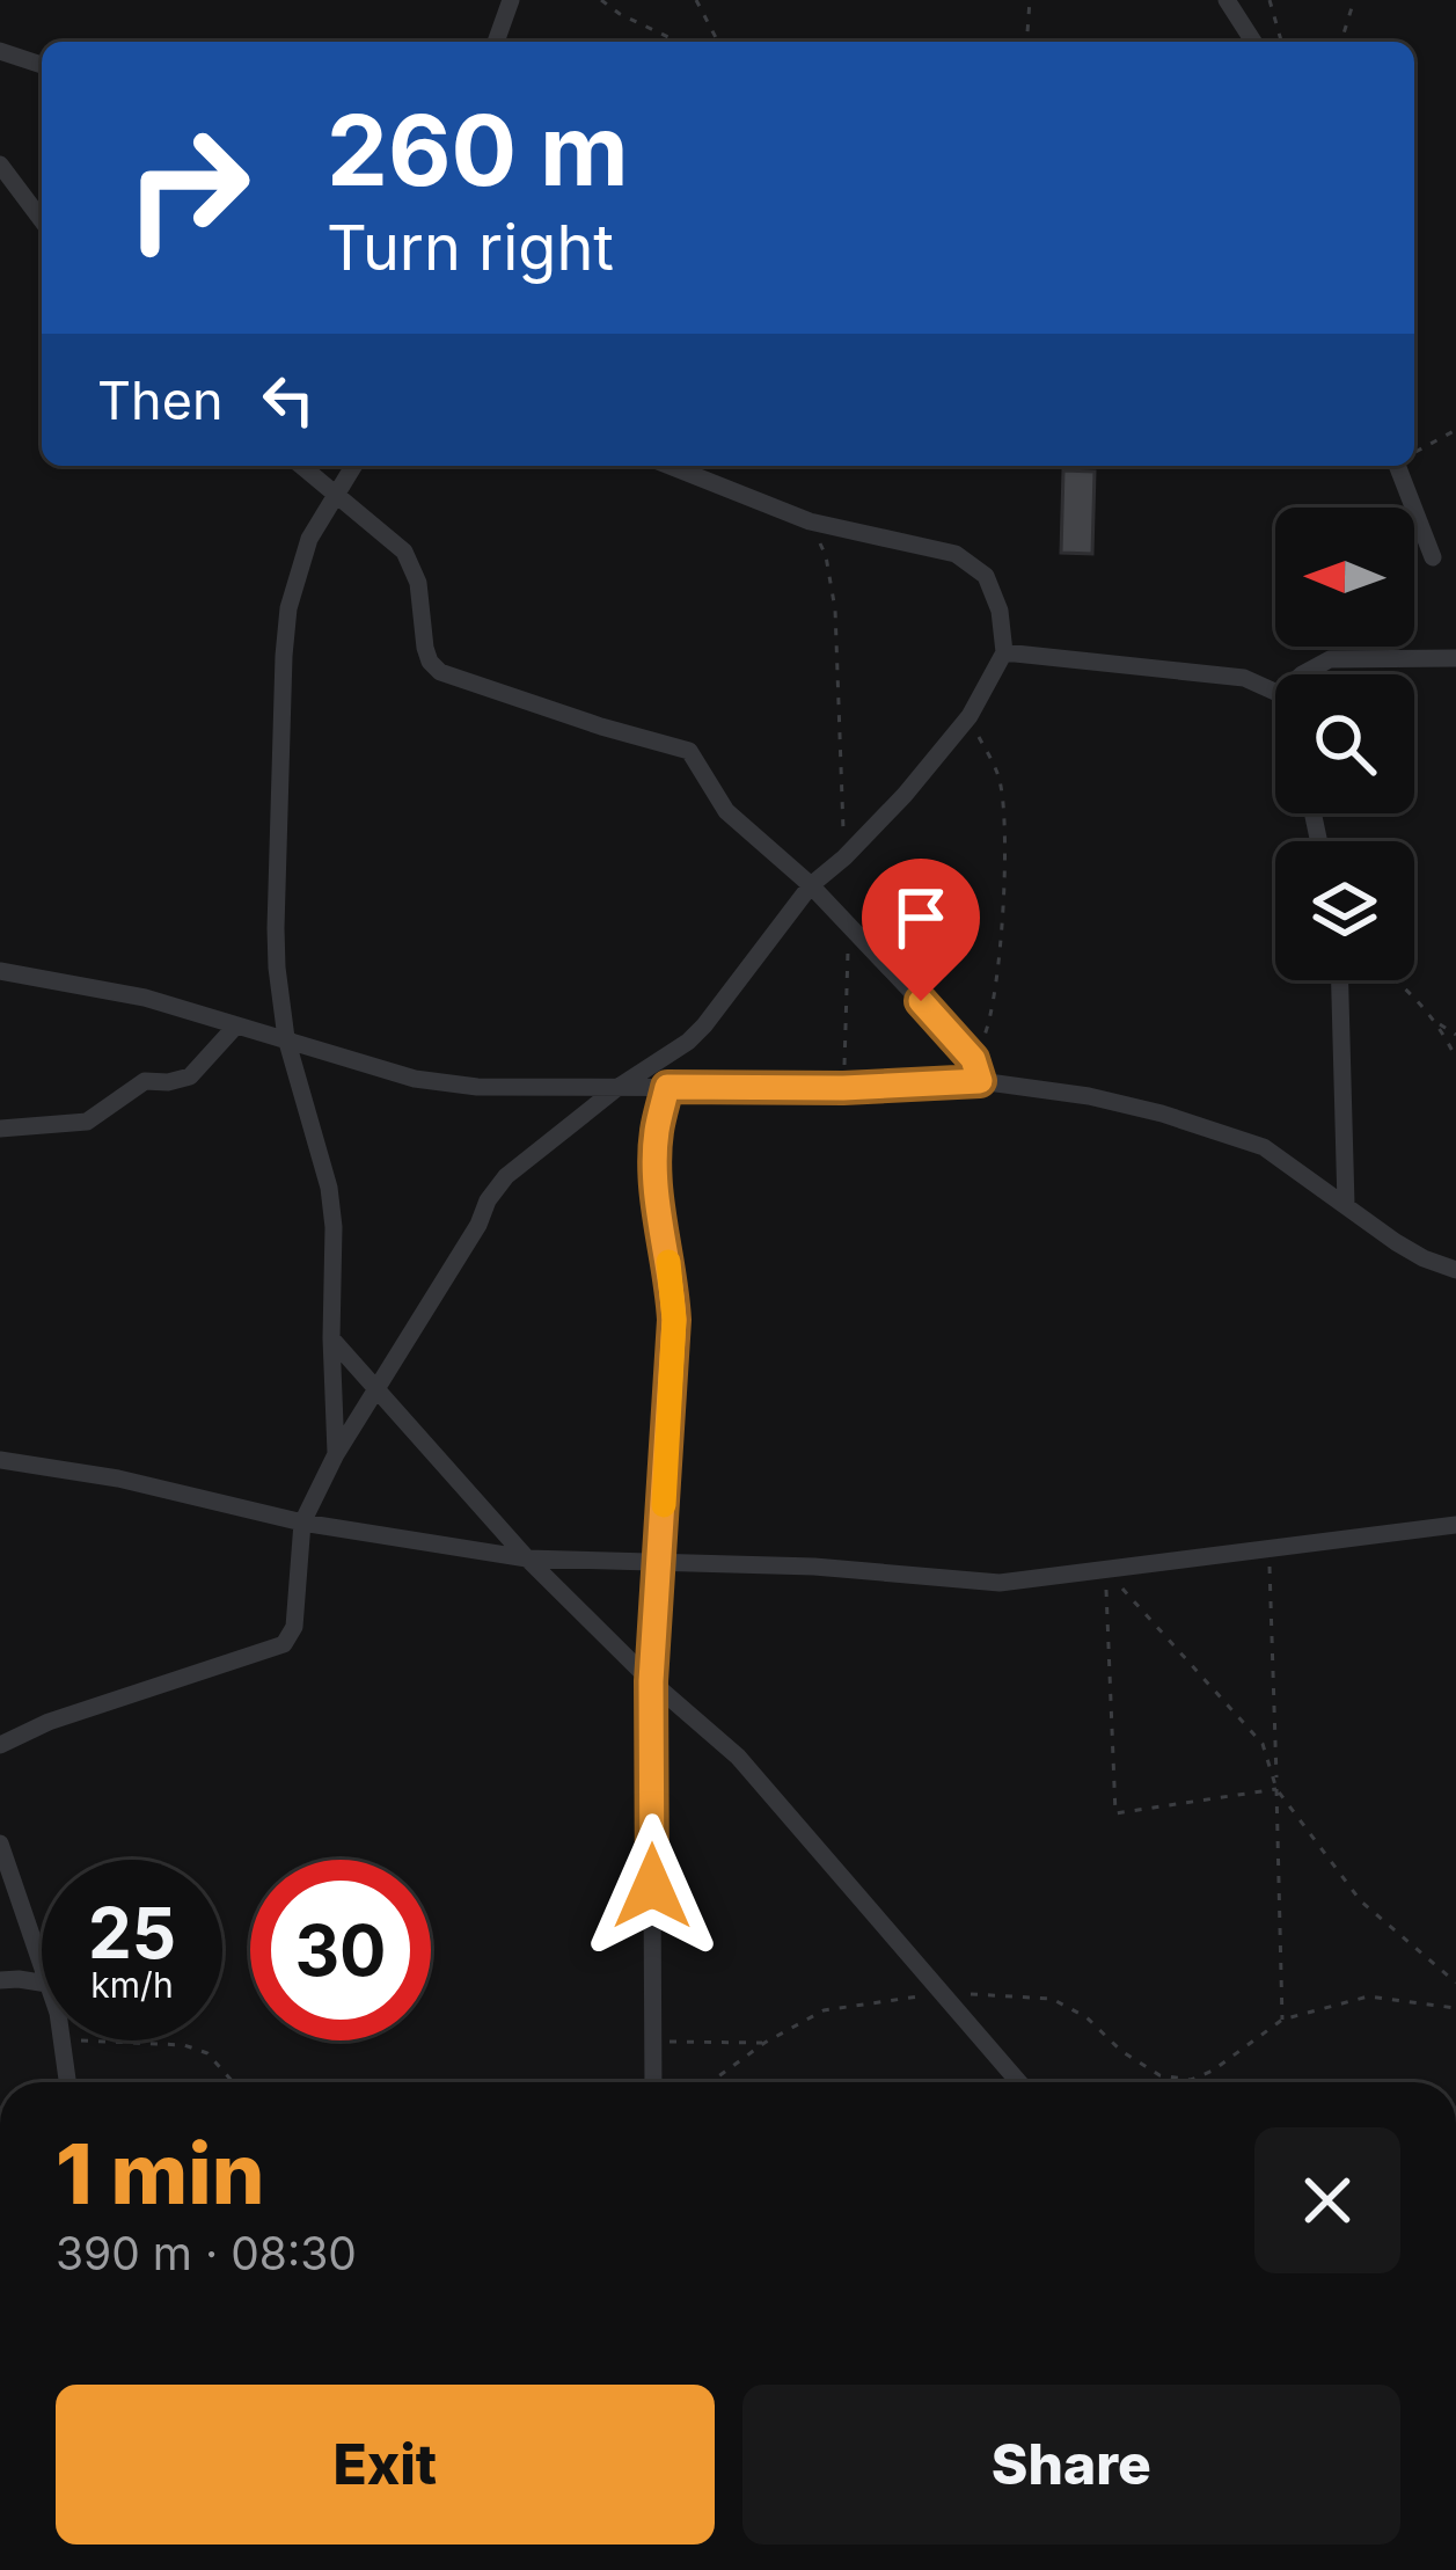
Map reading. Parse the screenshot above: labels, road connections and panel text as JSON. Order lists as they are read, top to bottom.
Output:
{
  "north": "left",
  "page": {
    "turn": ["260 m", "Turn right"],
    "then": "Then",
    "speed": "25 km/h",
    "limit": "30",
    "heading": ["1 min", "390 m · 08:30"],
    "buttons": ["Exit", "Share"]
  }
}
